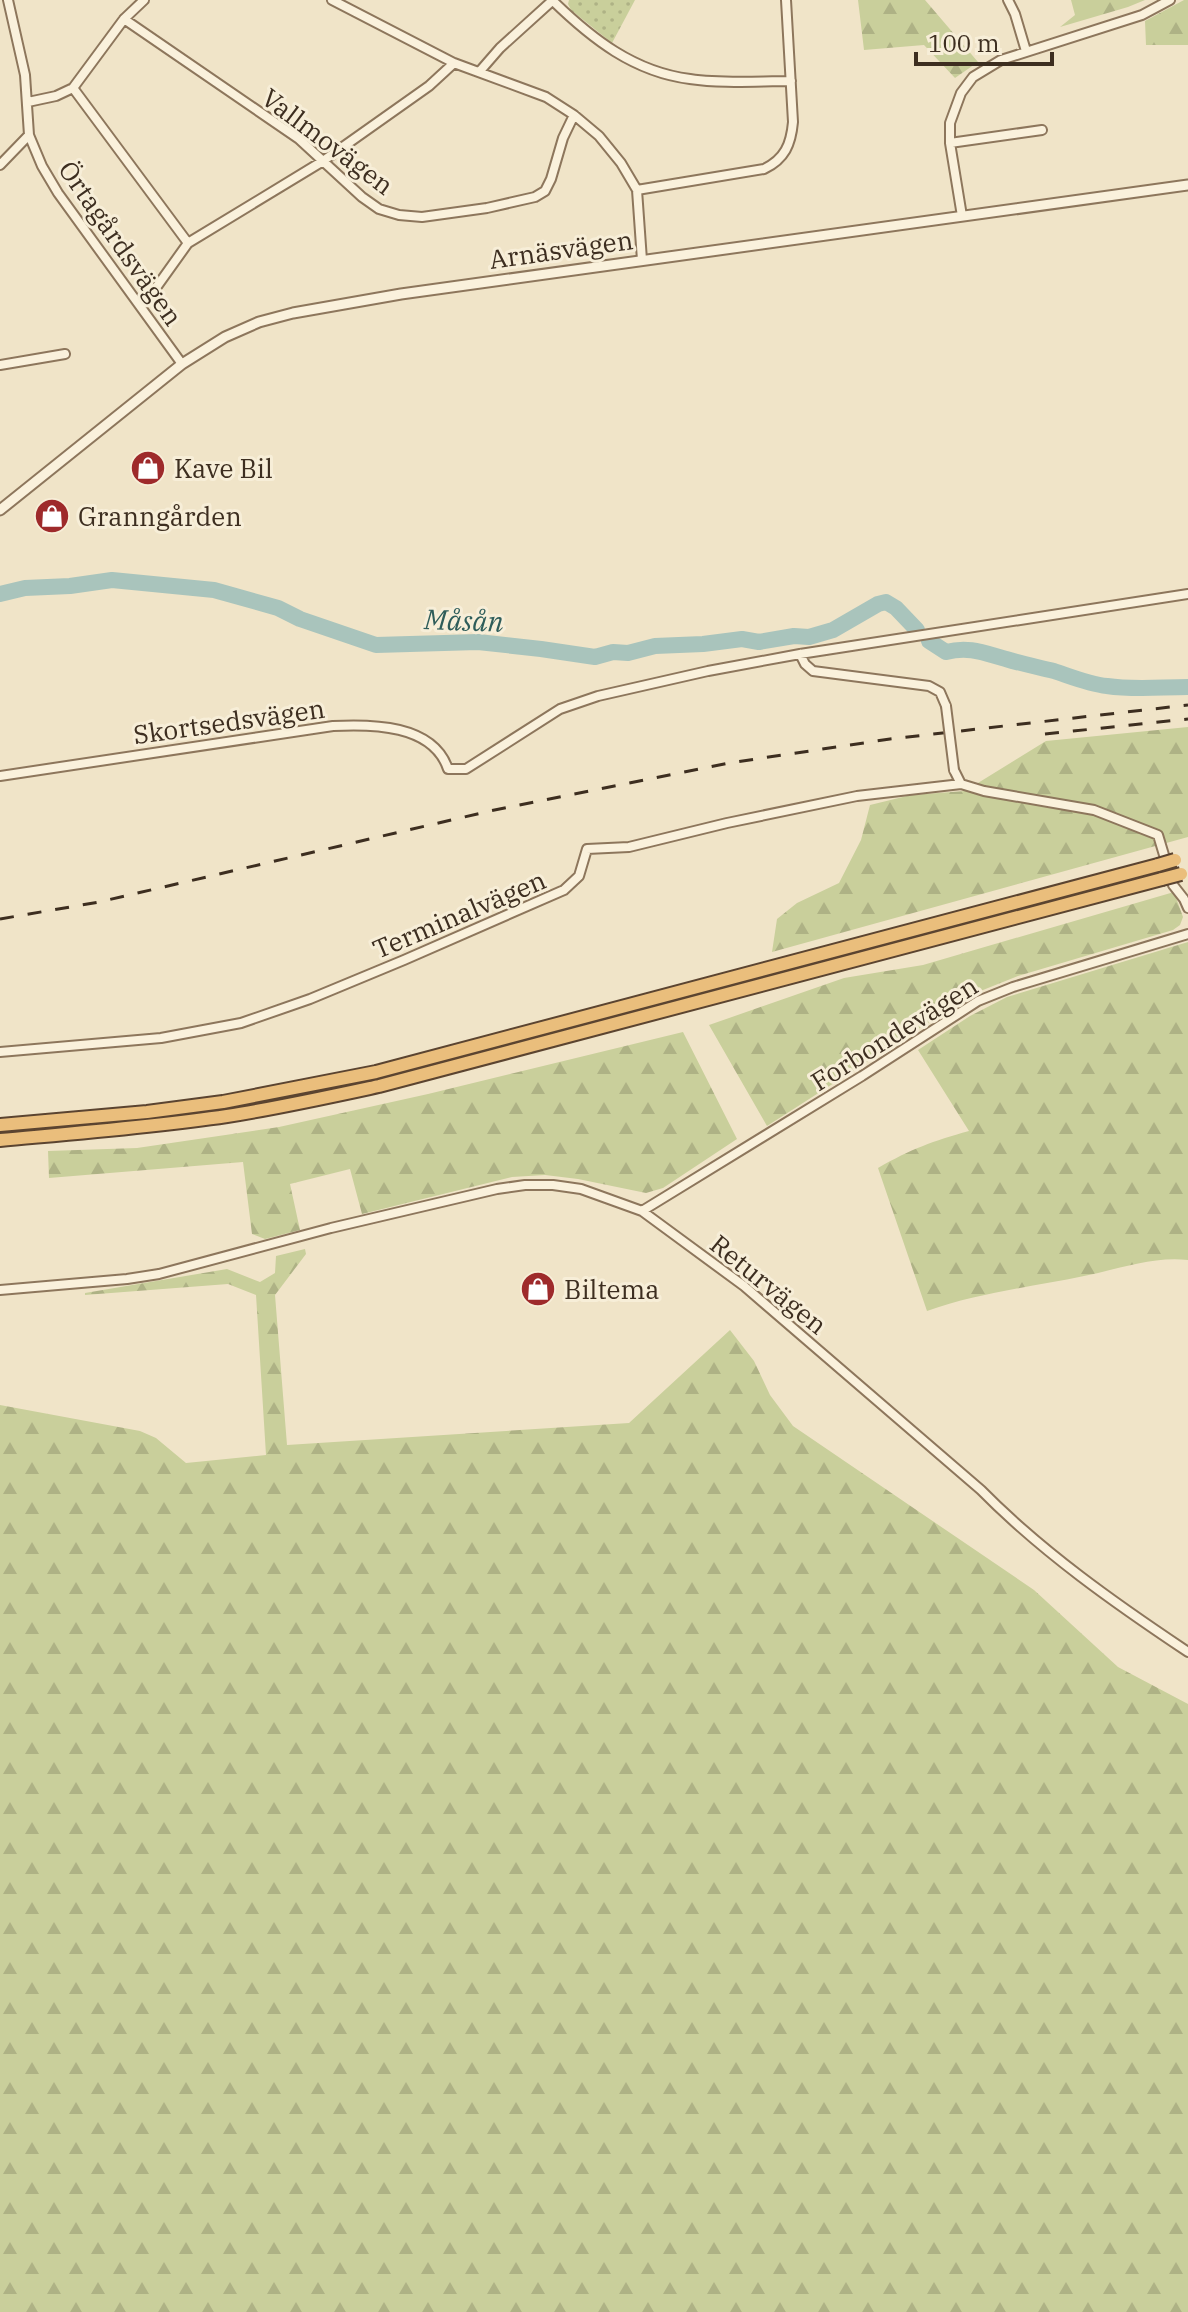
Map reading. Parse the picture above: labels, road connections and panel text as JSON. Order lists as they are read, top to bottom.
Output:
{
  "streets": {
    "street": [
      "Vallmovägen",
      "Örtagårdsvägen",
      "Arnäsvägen",
      "Skortsedsvägen",
      "Terminalvägen",
      "Forbondevägen",
      "Returvägen"
    ]
  },
  "crossings": [
    ["Örtagårdsvägen", "Arnäsvägen"],
    ["Forbondevägen", "Returvägen"]
  ],
  "water": ["Måsån"],
  "places": {
    "shop": ["Kave Bil", "Granngården", "Biltema"]
  },
  "scale_bar": "100 m"
}
